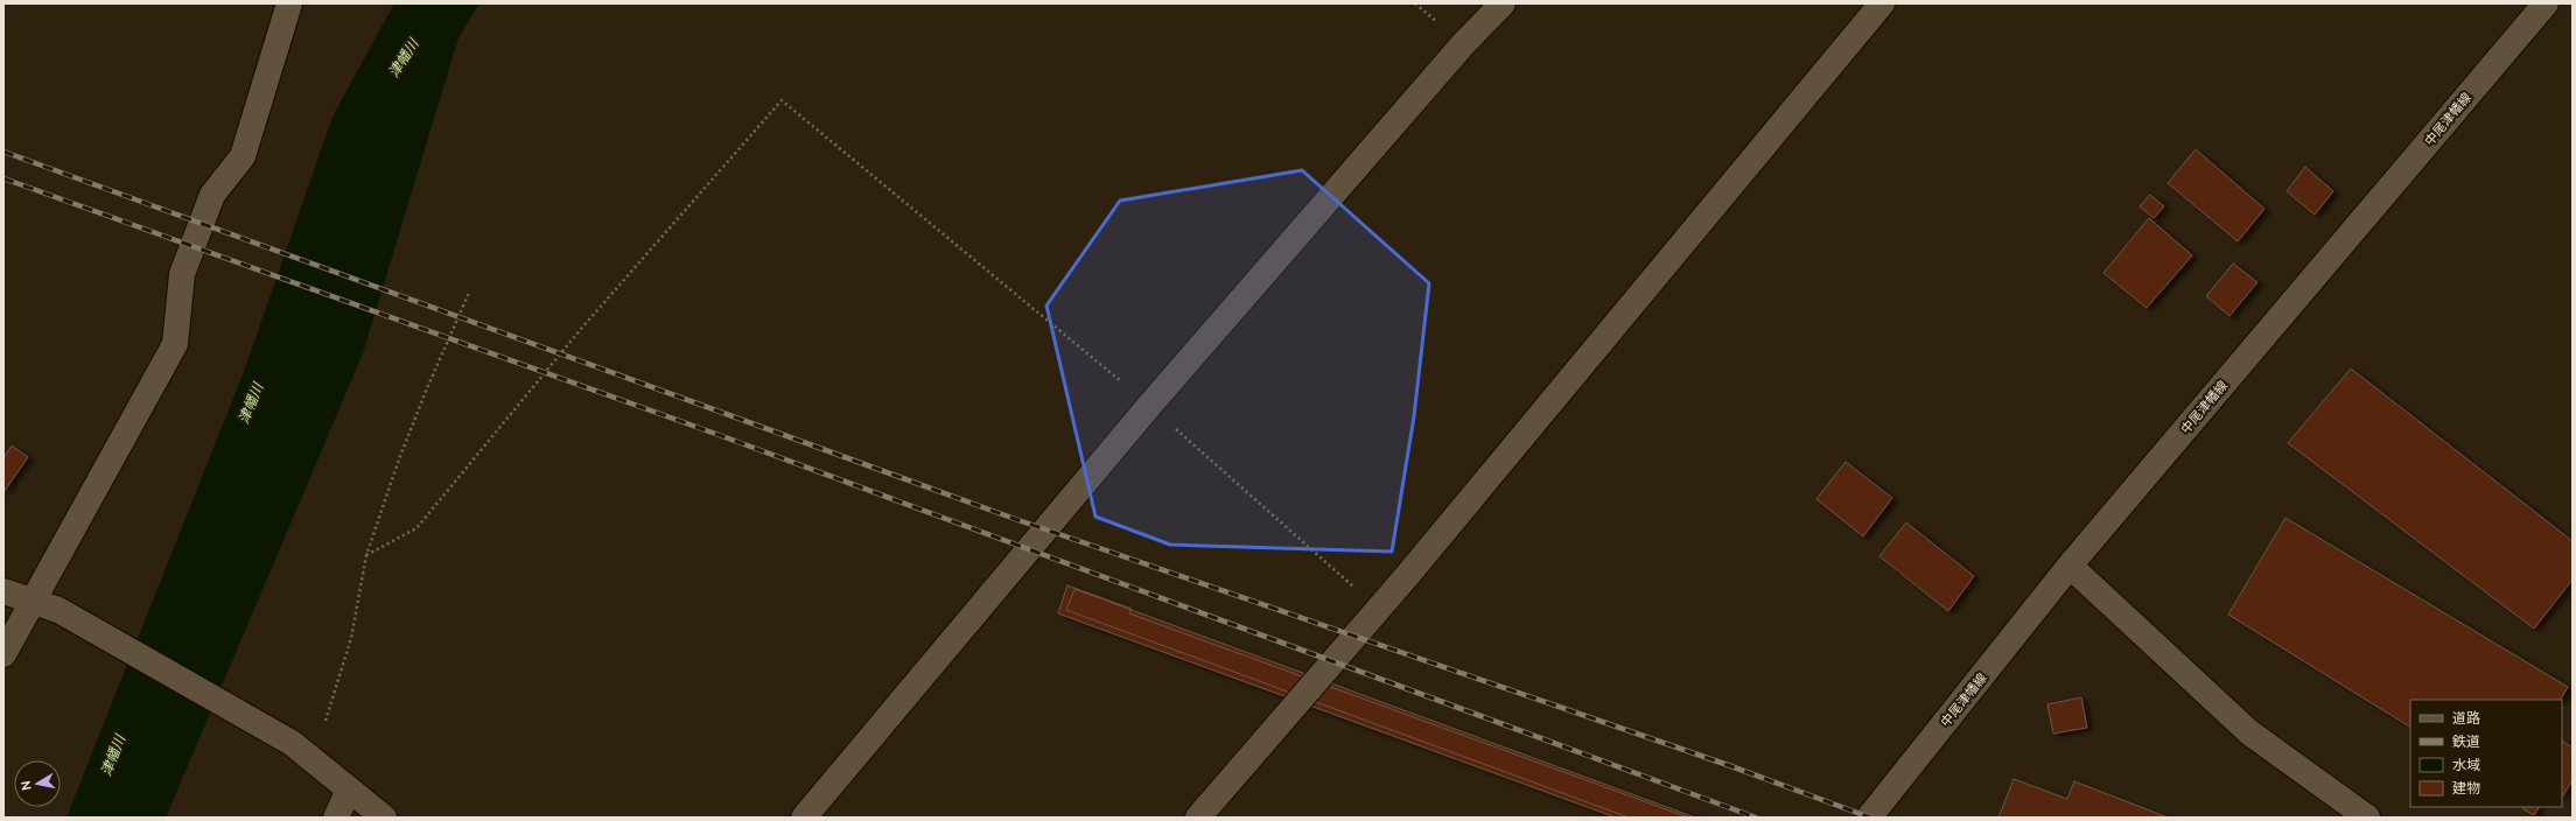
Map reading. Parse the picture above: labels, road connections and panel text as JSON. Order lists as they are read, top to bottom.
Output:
{
  "streets": {
    "street": ["中尾津幡線"]
  },
  "water": ["津幡川"],
  "legend": [
    "道路",
    "鉄道",
    "水域",
    "建物"
  ],
  "north": "left"
}
